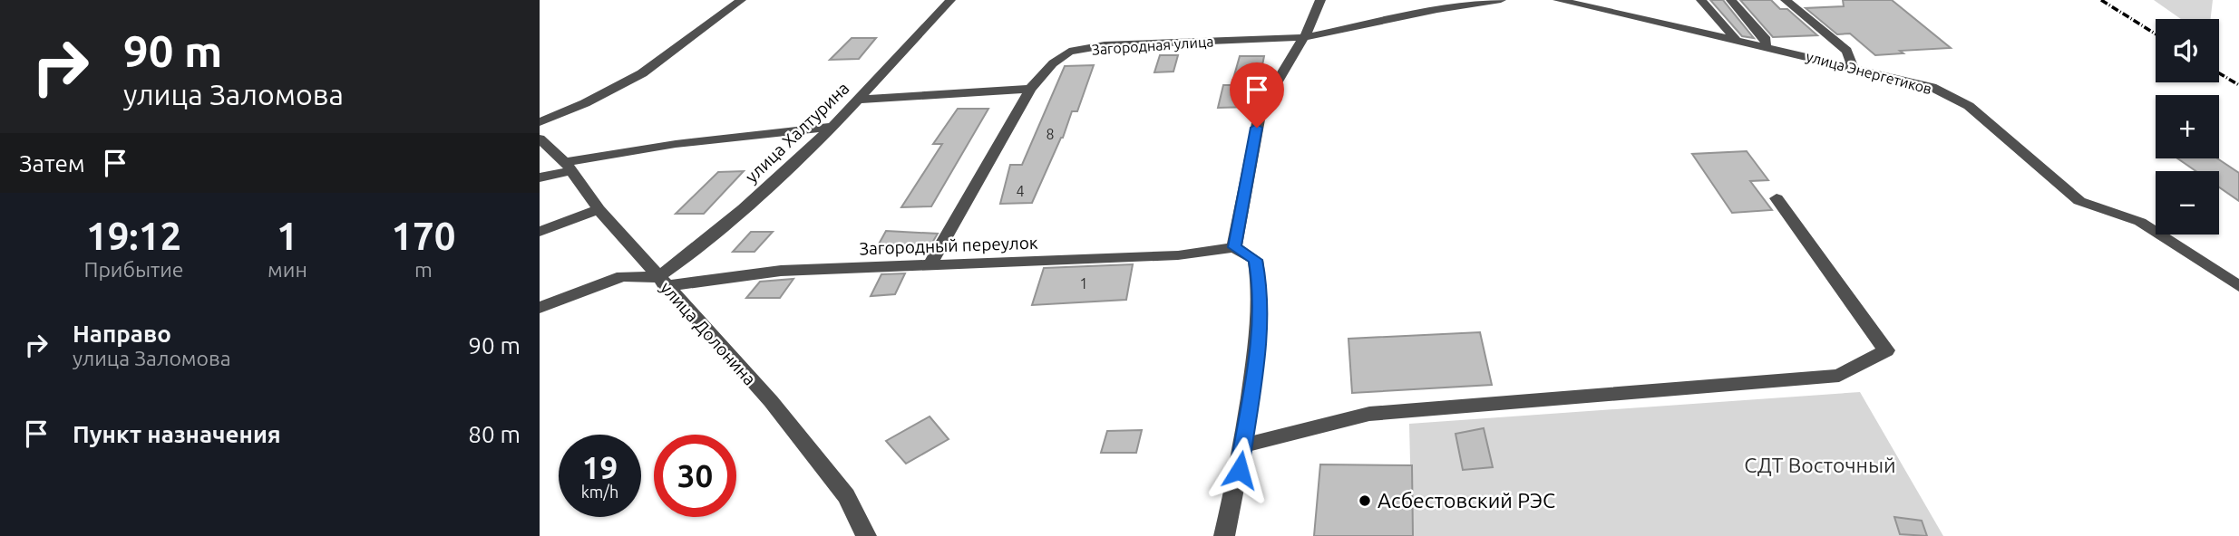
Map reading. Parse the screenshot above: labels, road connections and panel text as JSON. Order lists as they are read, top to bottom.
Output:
{
  "streets": {
    "street": [
      "Загородная улица",
      "улица Энергетиков",
      "улица Халтурина",
      "Загородный переулок",
      "улица Долонина"
    ]
  },
  "crossings": [
    ["Загородная улица", "Загородный переулок"],
    ["улица Халтурина", "Загородный переулок"],
    ["улица Халтурина", "улица Долонина"],
    ["Загородный переулок", "улица Долонина"]
  ],
  "parks": ["СДТ Восточный"],
  "places": ["Асбестовский РЭС"],
  "house_numbers": ["8", "4", "1"],
  "page": {
    "turn": ["90 m", "улица Заломова"],
    "map_buttons": ["+", "−"],
    "then": "Затем",
    "eta": [
      "19:12",
      "Прибытие",
      "1",
      "мин",
      "170",
      "m"
    ],
    "list": [
      {
        "name": "Направо",
        "note": "улица Заломова",
        "value": "90 m"
      },
      {
        "name": "Пункт назначения",
        "value": "80 m"
      }
    ],
    "speed": "19 km/h",
    "limit": "30"
  }
}
